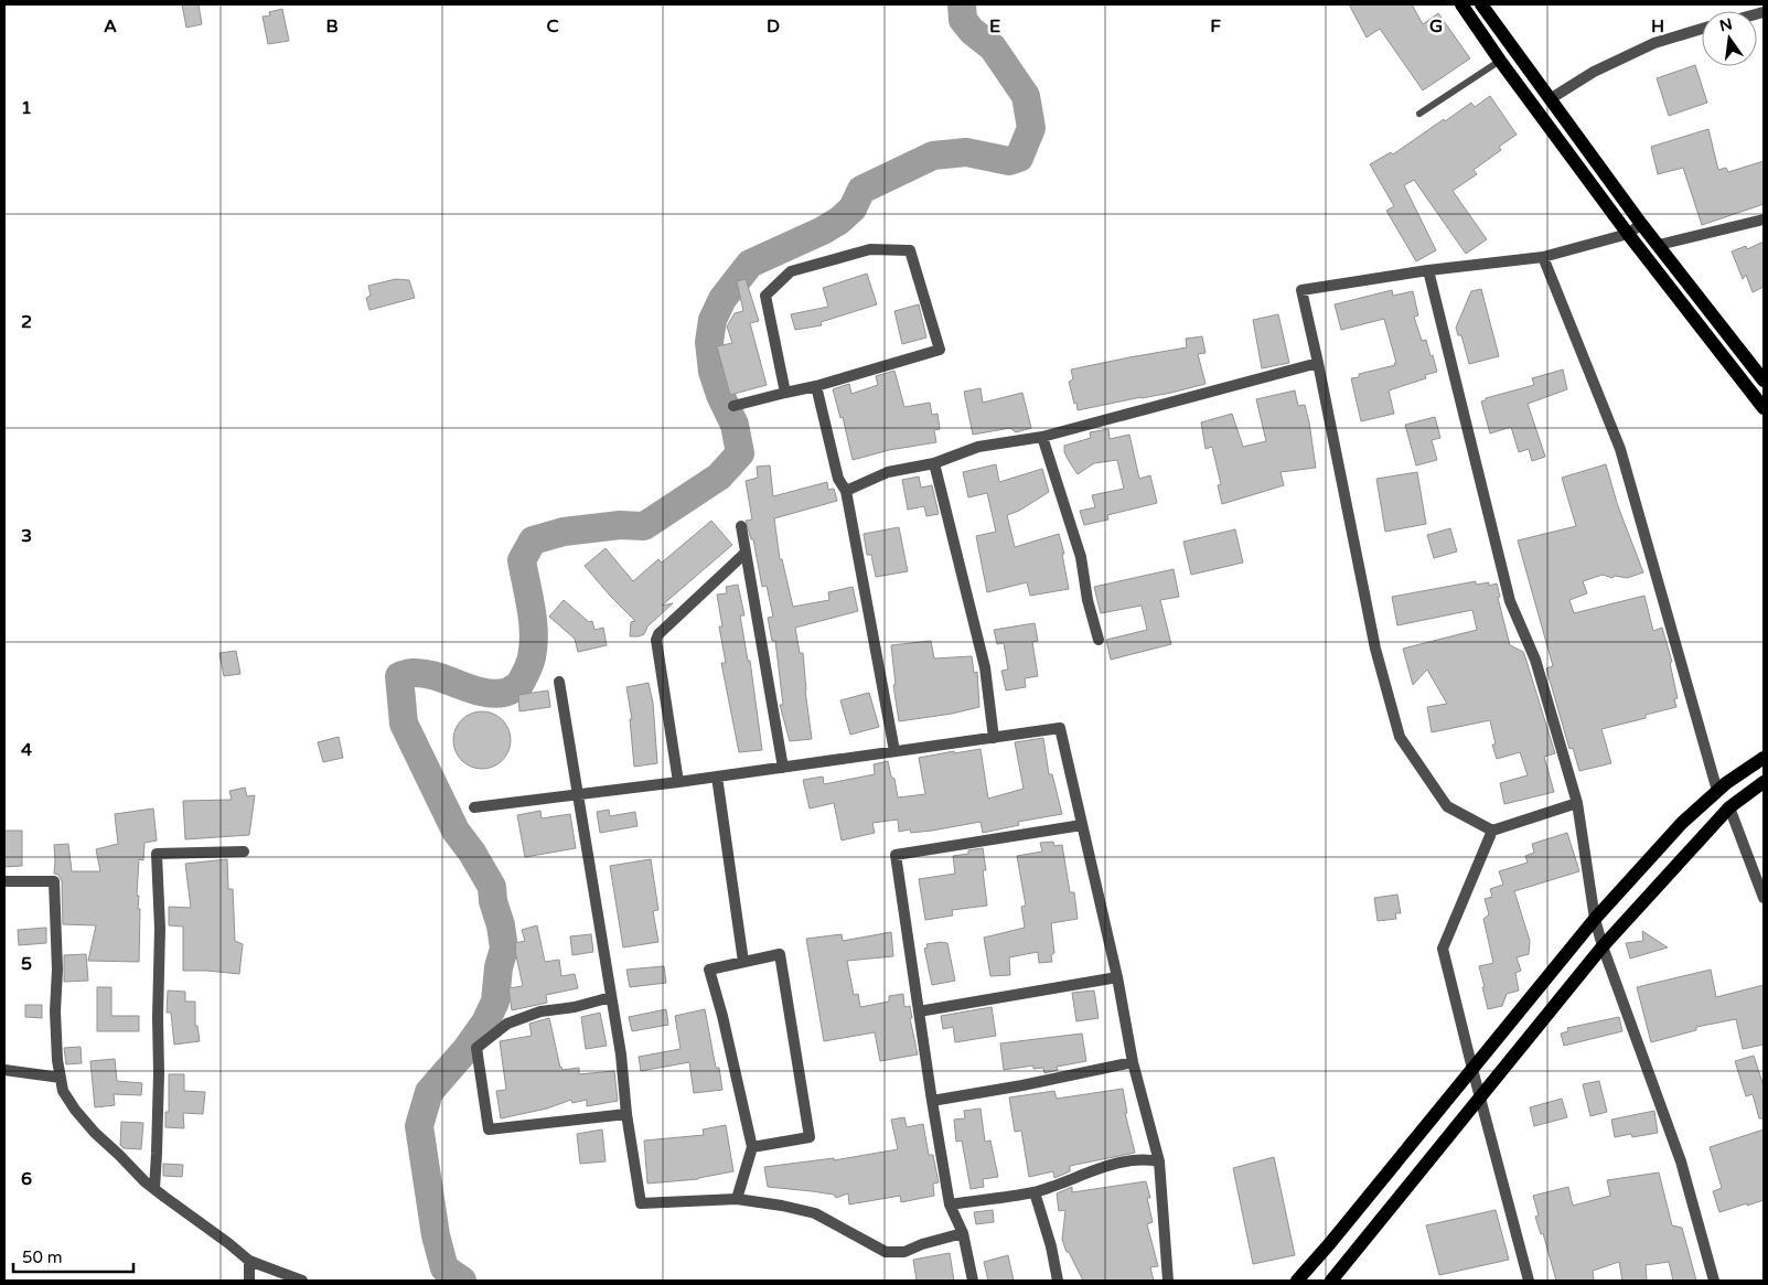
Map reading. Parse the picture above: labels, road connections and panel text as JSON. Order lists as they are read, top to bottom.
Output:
{
  "scale_bar": "50 m",
  "north": "top",
  "grid": {
    "columns": [
      "A",
      "B",
      "C",
      "D",
      "E",
      "F",
      "G",
      "H"
    ],
    "rows": [
      "1",
      "2",
      "3",
      "4",
      "5",
      "6"
    ]
  }
}
